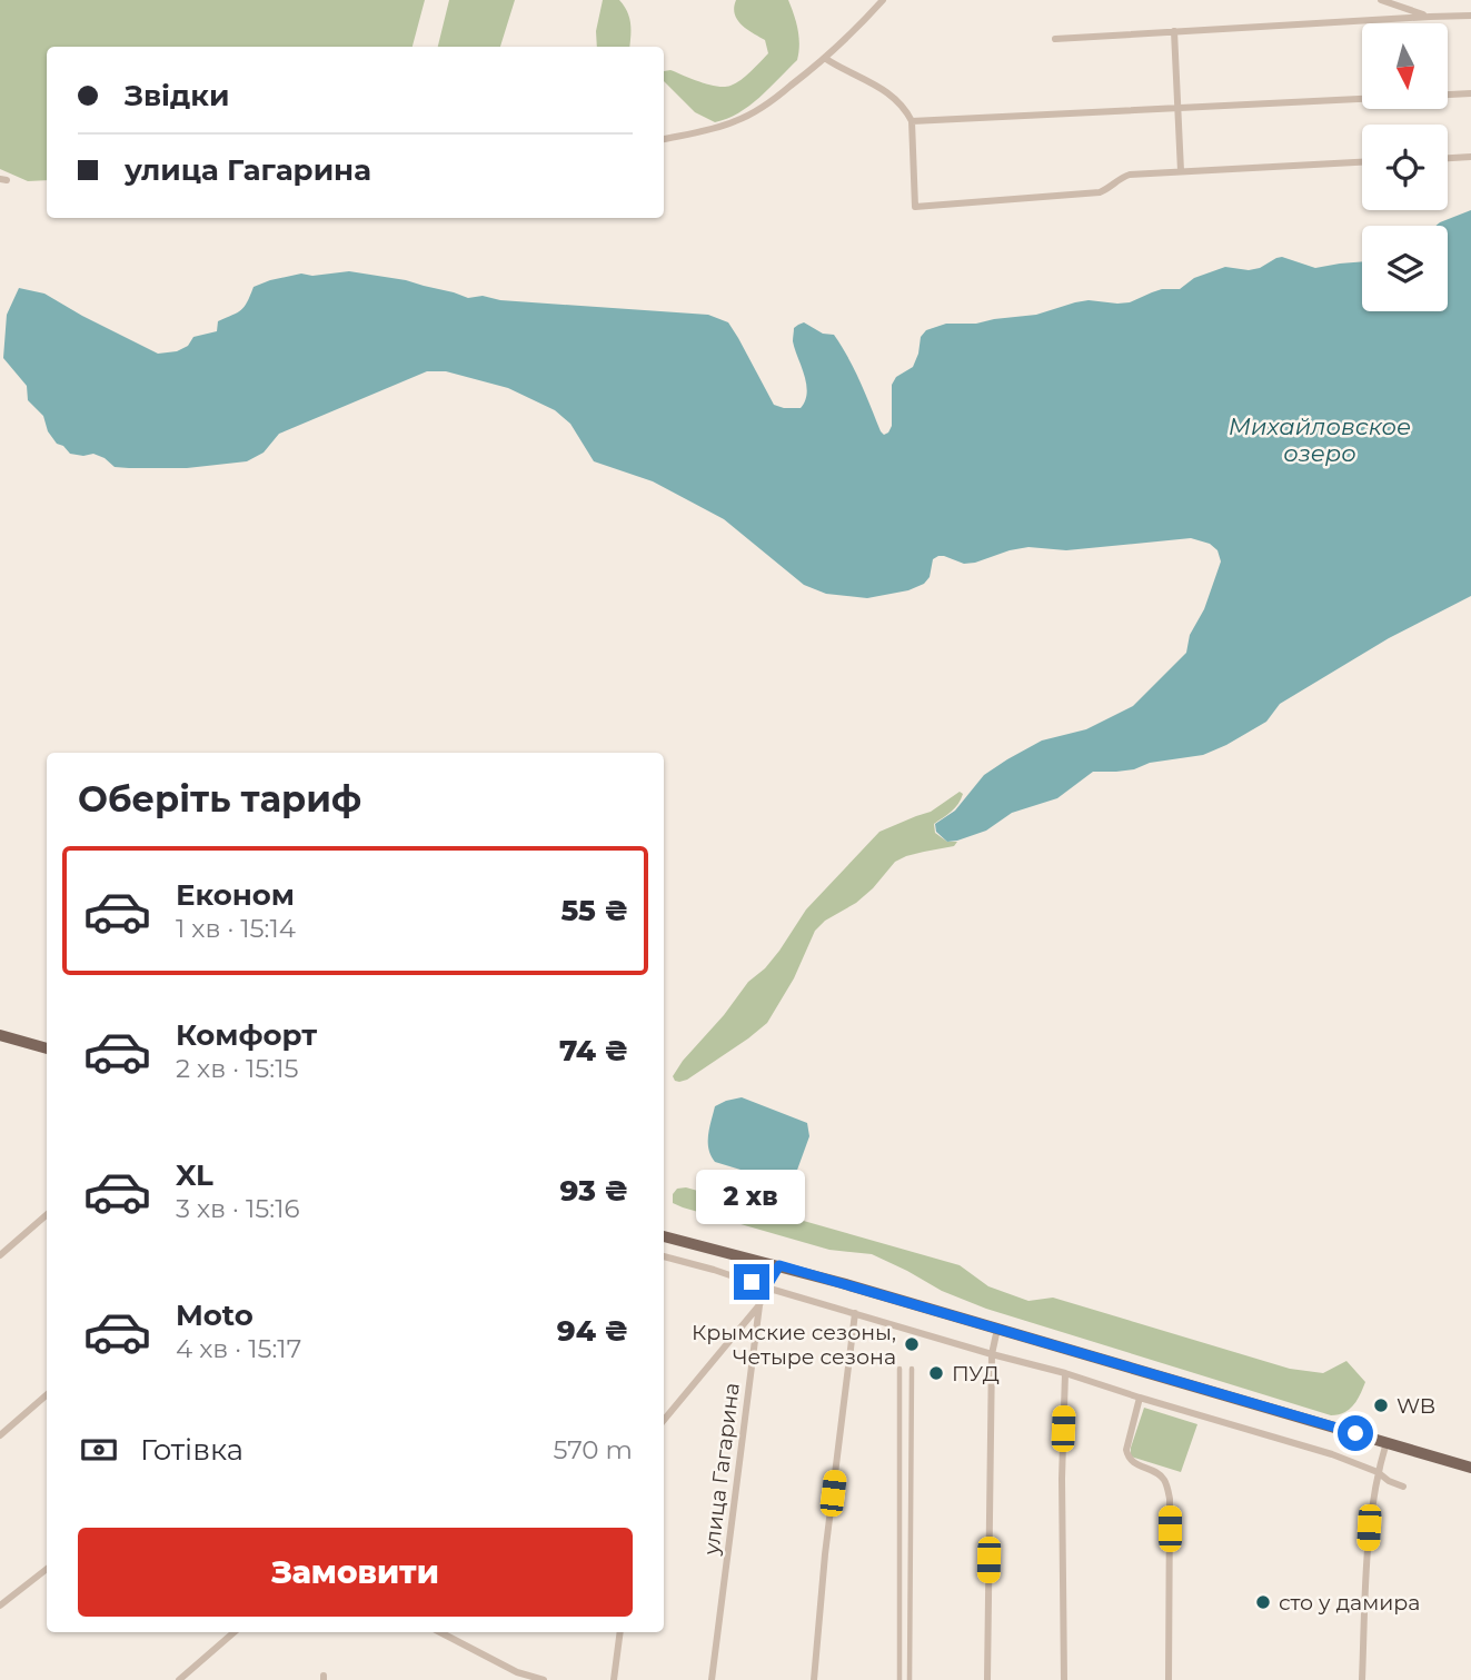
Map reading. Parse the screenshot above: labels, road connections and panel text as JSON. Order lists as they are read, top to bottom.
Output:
{
  "streets": {
    "street": ["улица Гагарина"]
  },
  "water": ["Михайловское озеро"],
  "places": [
    "Крымские сезоны, Четыре сезона",
    "ПУД",
    "WB",
    "сто у дамира"
  ],
  "north": "bottom",
  "page": {
    "banner": ["Звідки", "улица Гагарина"],
    "heading": "Оберіть тариф",
    "list": [
      {
        "name": "Економ",
        "note": "1 хв · 15:14",
        "value": "55 ₴"
      },
      {
        "name": "Комфорт",
        "note": "2 хв · 15:15",
        "value": "74 ₴"
      },
      {
        "name": "XL",
        "note": "3 хв · 15:16",
        "value": "93 ₴"
      },
      {
        "name": "Moto",
        "note": "4 хв · 15:17",
        "value": "94 ₴"
      }
    ],
    "bubble": "2 хв",
    "pay": ["Готівка", "570 m"],
    "buttons": "Замовити"
  }
}
